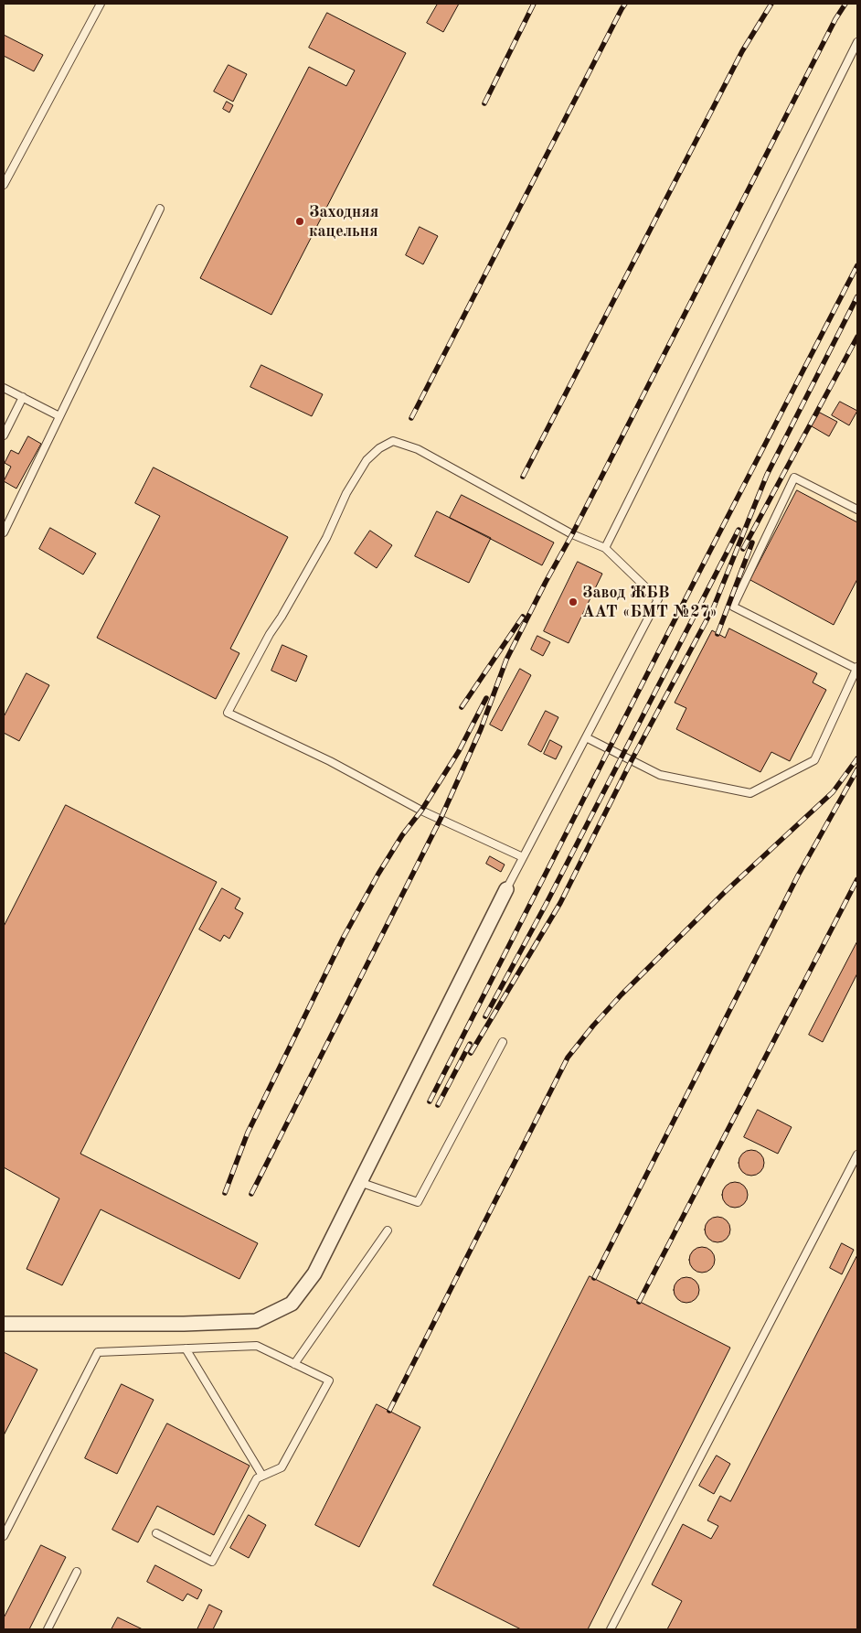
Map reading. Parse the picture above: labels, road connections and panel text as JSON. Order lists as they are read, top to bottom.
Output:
{
  "places": ["Заходняя кацельня", "Завод ЖБВ ААТ «БМТ №27»"]
}
